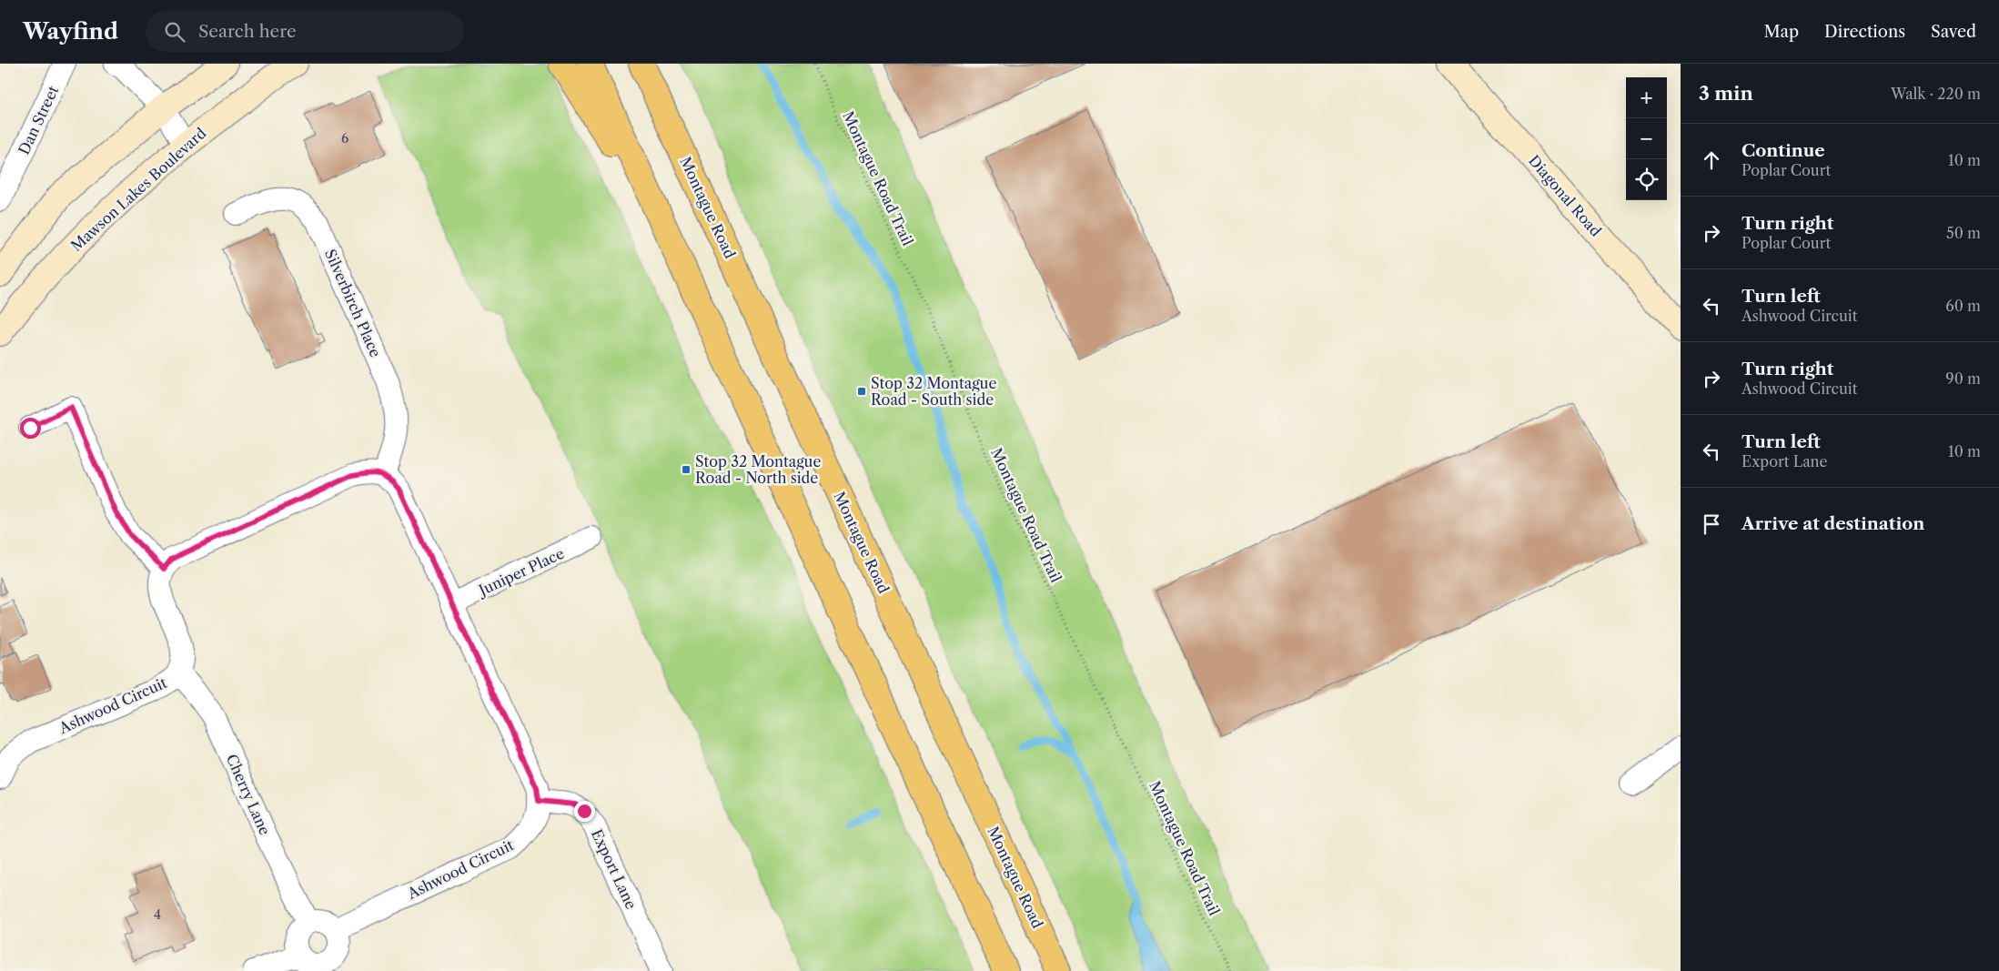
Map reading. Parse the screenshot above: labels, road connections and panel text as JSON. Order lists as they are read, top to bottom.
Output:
{
  "streets": {
    "main road": ["Montague Road"],
    "street": [
      "Dan Street",
      "Mawson Lakes Boulevard",
      "Diagonal Road",
      "Silverbirch Place",
      "Juniper Place",
      "Ashwood Circuit",
      "Cherry Lane",
      "Export Lane"
    ],
    "path": ["Montague Road Trail"]
  },
  "crossings": [
    ["Silverbirch Place", "Ashwood Circuit"],
    ["Juniper Place", "Ashwood Circuit"],
    ["Ashwood Circuit", "Cherry Lane"],
    ["Ashwood Circuit", "Export Lane"]
  ],
  "places": {
    "transit": ["Stop 32 Montague Road - South side", "Stop 32 Montague Road - North side"]
  },
  "house_numbers": ["6", "4"],
  "page": {
    "header": "Wayfind",
    "search": "Search here",
    "nav": ["Map", "Directions", "Saved"],
    "heading": ["3 min", "Walk · 220 m"],
    "map_buttons": ["+", "−"],
    "list": [
      ["Continue", "Poplar Court", "10 m"],
      ["Turn right", "Poplar Court", "50 m"],
      ["Turn left", "Ashwood Circuit", "60 m"],
      ["Turn right", "Ashwood Circuit", "90 m"],
      ["Turn left", "Export Lane", "10 m"],
      "Arrive at destination"
    ]
  }
}
